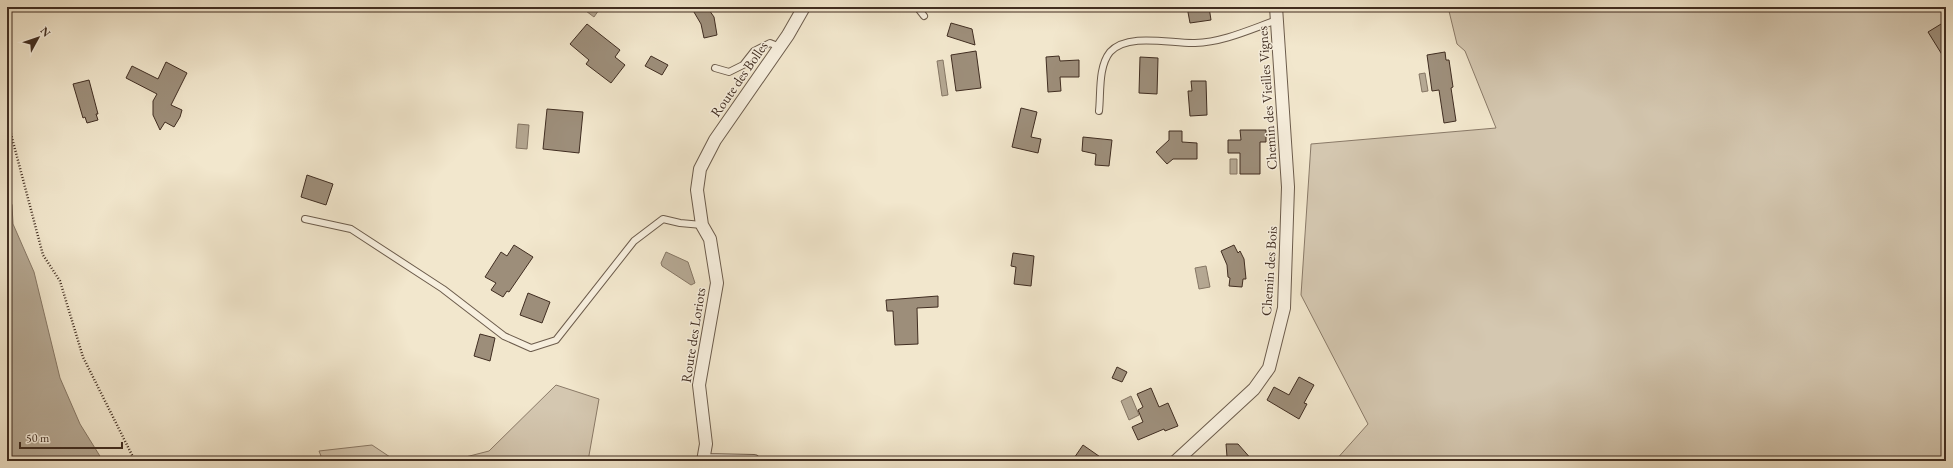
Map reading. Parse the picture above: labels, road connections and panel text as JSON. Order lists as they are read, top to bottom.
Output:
{
  "streets": {
    "street": [
      "Route des Bolles",
      "Chemin des Vieilles Vignes",
      "Chemin des Bois",
      "Route des Loriots"
    ]
  },
  "crossings": [
    ["Route des Bolles", "Route des Loriots"],
    ["Chemin des Vieilles Vignes", "Chemin des Bois"]
  ],
  "scale_bar": "50 m",
  "north": "top right"
}
